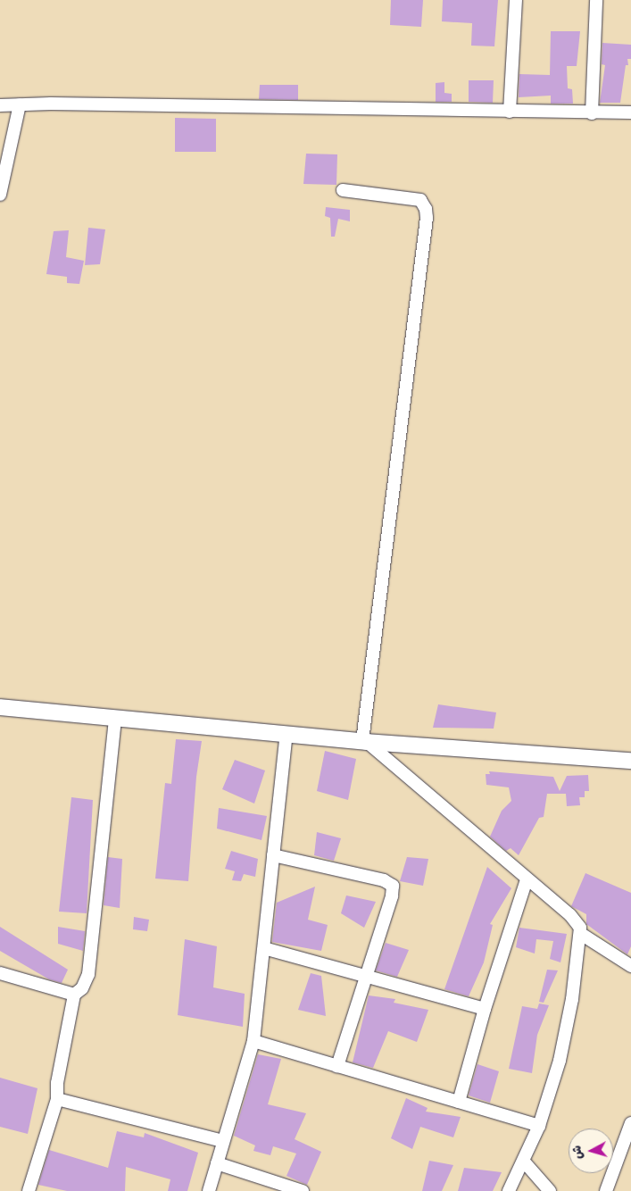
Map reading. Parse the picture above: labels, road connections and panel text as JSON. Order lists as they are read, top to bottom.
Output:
{
  "north": "left"
}
